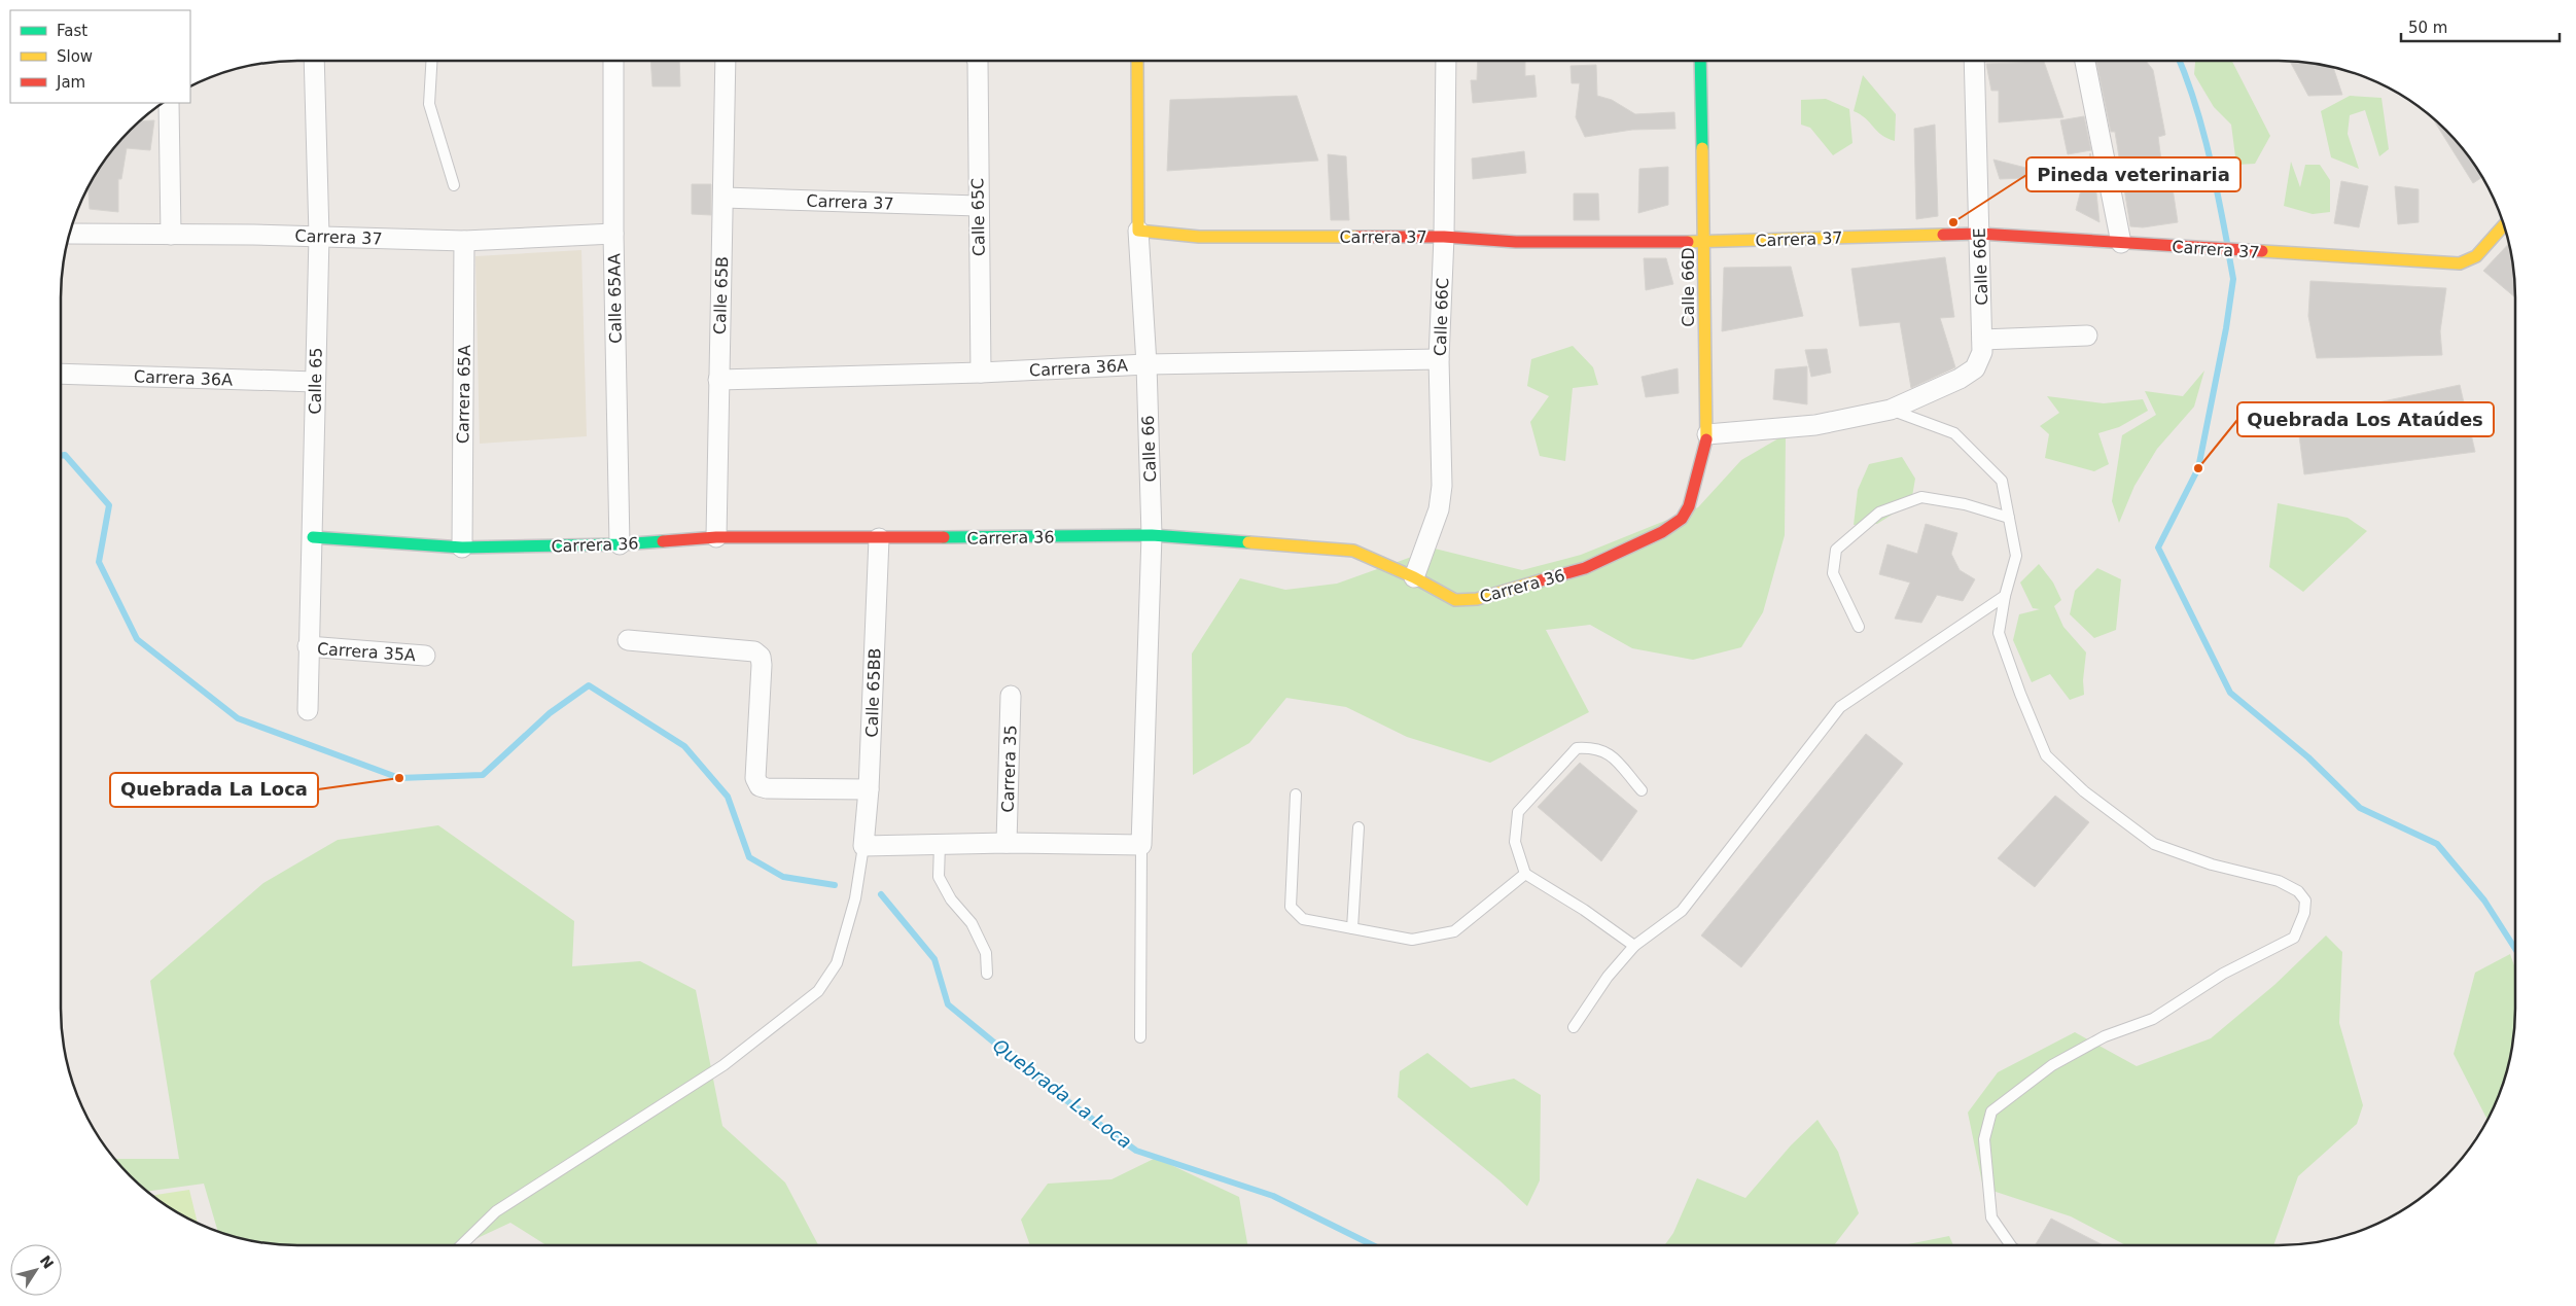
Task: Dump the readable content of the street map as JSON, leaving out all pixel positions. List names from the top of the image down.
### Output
{
  "streets": {
    "street": [
      "Carrera 37",
      "Calle 65C",
      "Calle 66E",
      "Calle 66D",
      "Calle 65B",
      "Calle 65AA",
      "Calle 66C",
      "Carrera 36A",
      "Calle 65",
      "Carrera 65A",
      "Calle 66",
      "Carrera 36",
      "Carrera 35A",
      "Calle 65BB",
      "Carrera 35"
    ]
  },
  "crossings": [
    ["Carrera 37", "Calle 65C"],
    ["Carrera 37", "Calle 66E"],
    ["Carrera 37", "Calle 66D"],
    ["Carrera 37", "Calle 65B"],
    ["Carrera 37", "Calle 65AA"],
    ["Carrera 37", "Calle 66C"],
    ["Carrera 37", "Calle 65"],
    ["Carrera 37", "Carrera 65A"],
    ["Carrera 37", "Calle 66"],
    ["Calle 65C", "Carrera 36A"],
    ["Calle 66D", "Carrera 36"],
    ["Calle 65B", "Carrera 36A"],
    ["Calle 65B", "Carrera 36"],
    ["Calle 65AA", "Carrera 36"],
    ["Calle 66C", "Carrera 36A"],
    ["Calle 66C", "Carrera 36"],
    ["Carrera 36A", "Calle 65"],
    ["Carrera 36A", "Calle 66"],
    ["Calle 65", "Carrera 36"],
    ["Calle 65", "Carrera 35A"],
    ["Carrera 65A", "Carrera 36"],
    ["Calle 66", "Carrera 36"],
    ["Carrera 36", "Calle 65BB"]
  ],
  "water": ["Quebrada La Loca"],
  "places": ["Pineda veterinaria", "Quebrada Los Ataúdes", "Quebrada La Loca"],
  "legend": ["Fast", "Slow", "Jam"],
  "scale_bar": "50 m",
  "north": "top right"
}
